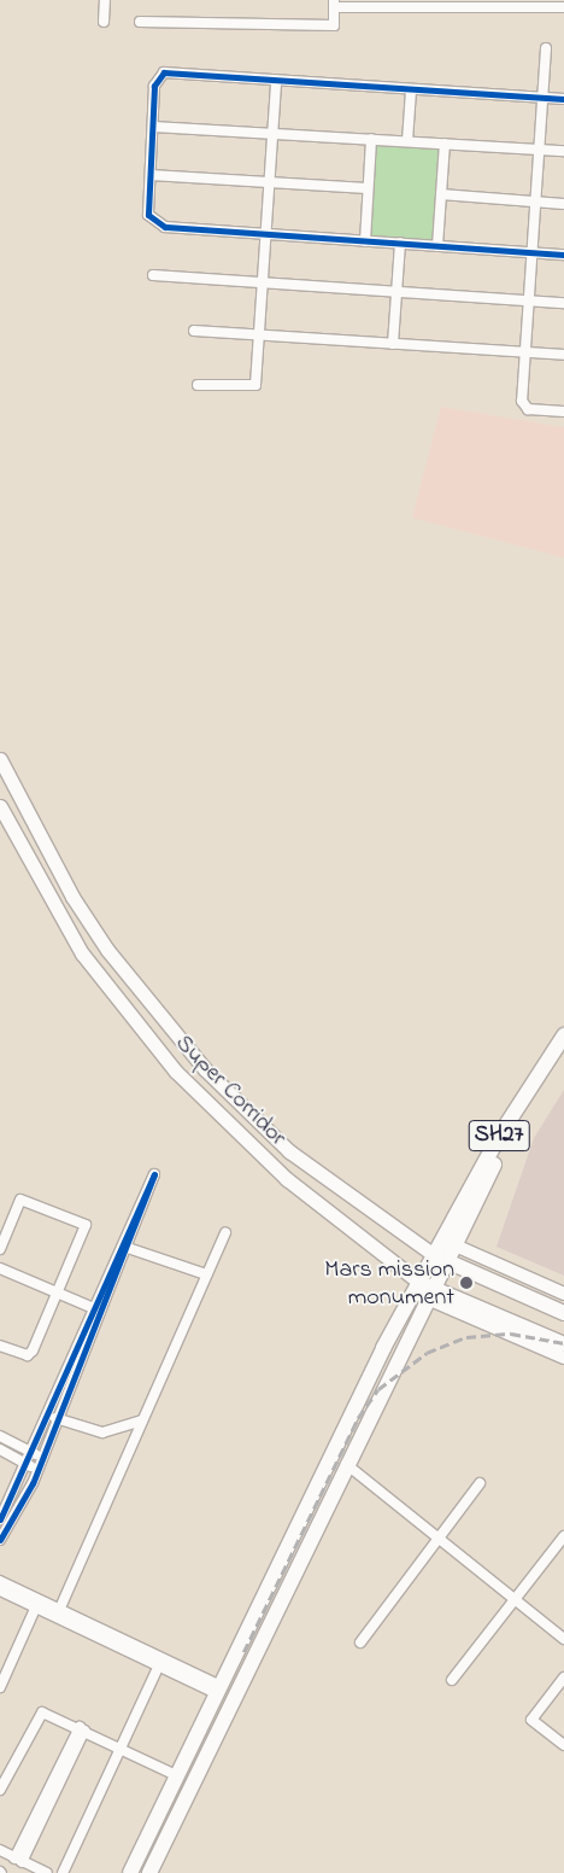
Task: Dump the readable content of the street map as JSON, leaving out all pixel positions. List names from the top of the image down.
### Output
{
  "streets": {
    "main road": ["Super Corridor", "SH27"]
  },
  "crossings": [
    ["Super Corridor", "SH27"]
  ],
  "places": ["Mars mission monument"]
}
